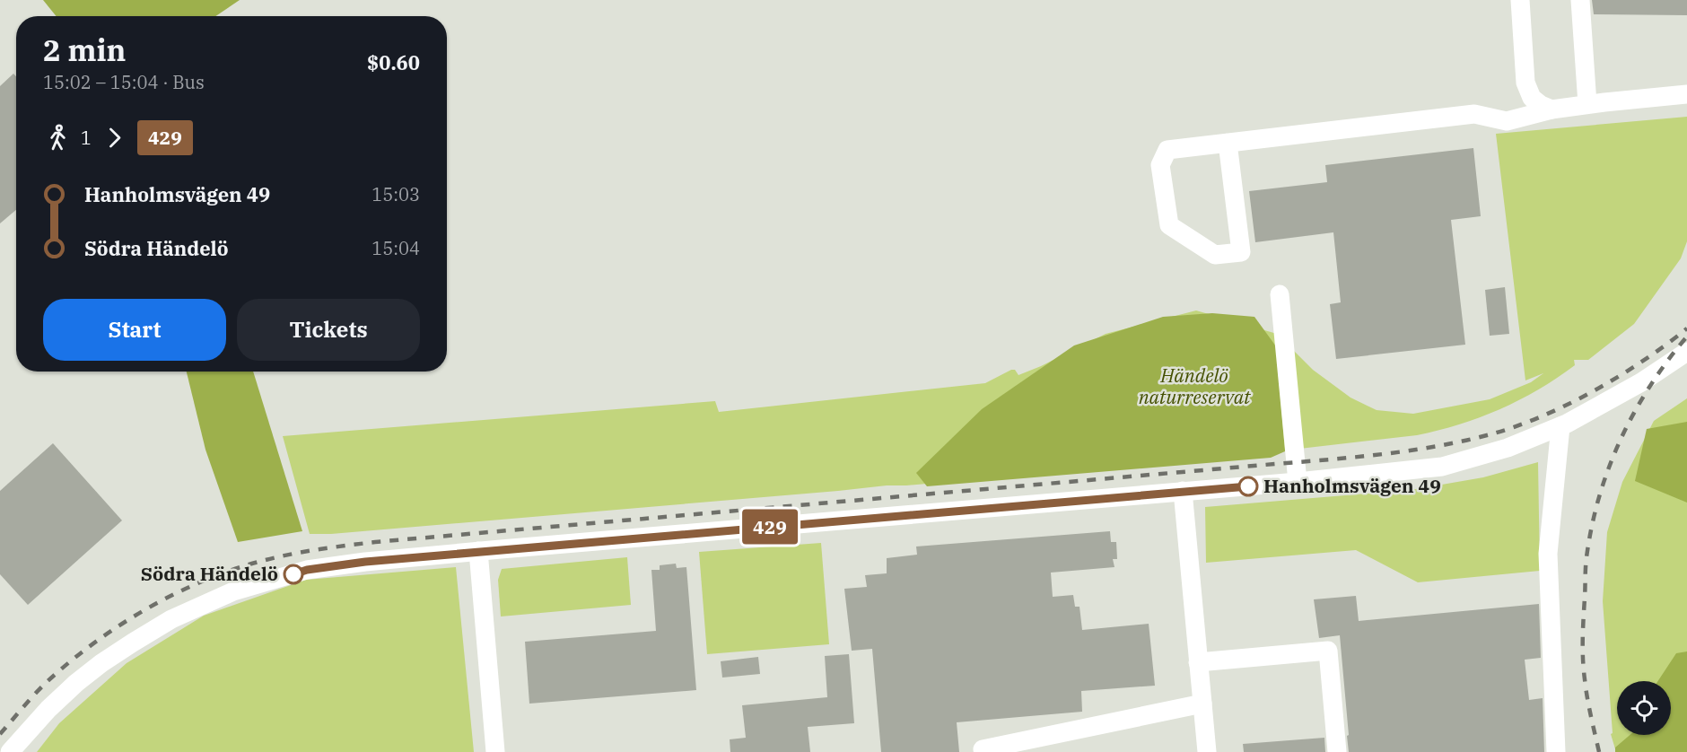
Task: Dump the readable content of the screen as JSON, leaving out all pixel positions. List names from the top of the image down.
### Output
{
  "parks": ["Händelö naturreservat"],
  "places": ["Hanholmsvägen 49", "Södra Händelö"],
  "lines": ["bus line 429"],
  "page": {
    "on_map": "429",
    "heading": ["2 min", "15:02 – 15:04 · Bus", "$0.60"],
    "legs": ["1", "429"],
    "list": [
      {
        "name": "Hanholmsvägen 49",
        "value": "15:03"
      },
      {
        "name": "Södra Händelö",
        "value": "15:04"
      }
    ],
    "buttons": ["Start", "Tickets"]
  }
}
